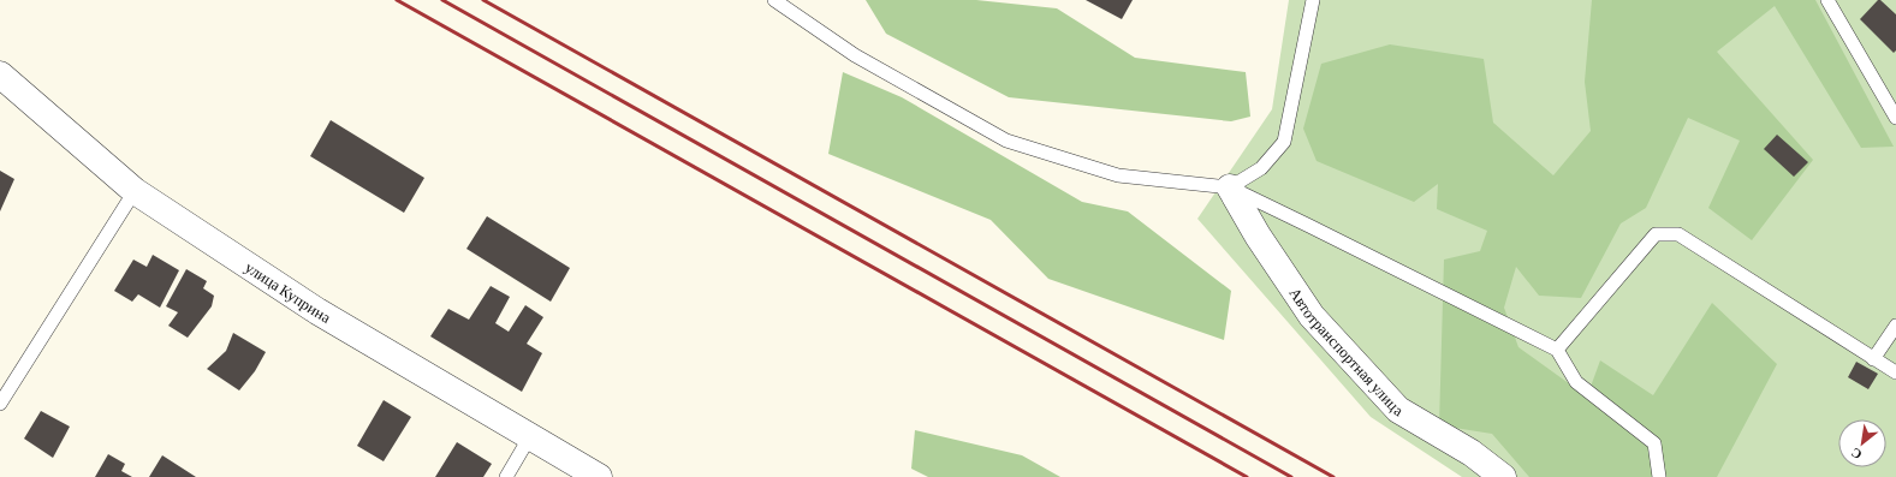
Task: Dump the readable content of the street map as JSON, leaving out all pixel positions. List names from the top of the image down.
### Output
{
  "streets": {
    "street": ["улица Куприна", "Автотранспортная улица"]
  },
  "north": "bottom left"
}
